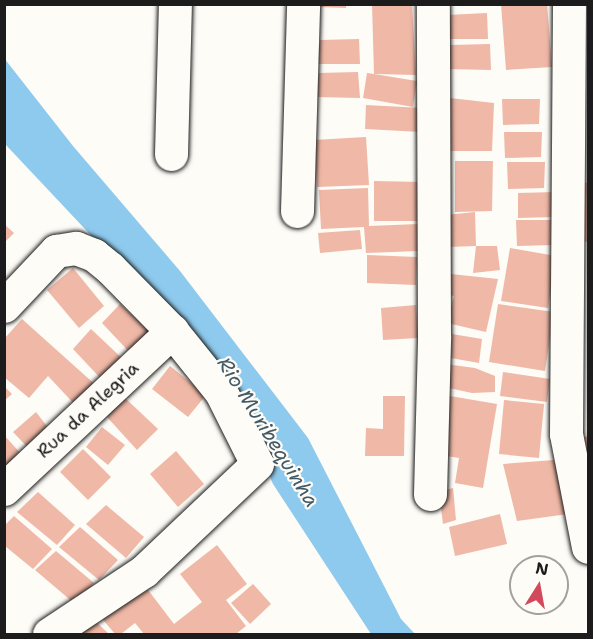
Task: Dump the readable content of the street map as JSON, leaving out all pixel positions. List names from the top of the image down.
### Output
{
  "streets": {
    "street": ["Rua da Alegria"]
  },
  "water": ["Rio Muribequinha"],
  "north": "top"
}
